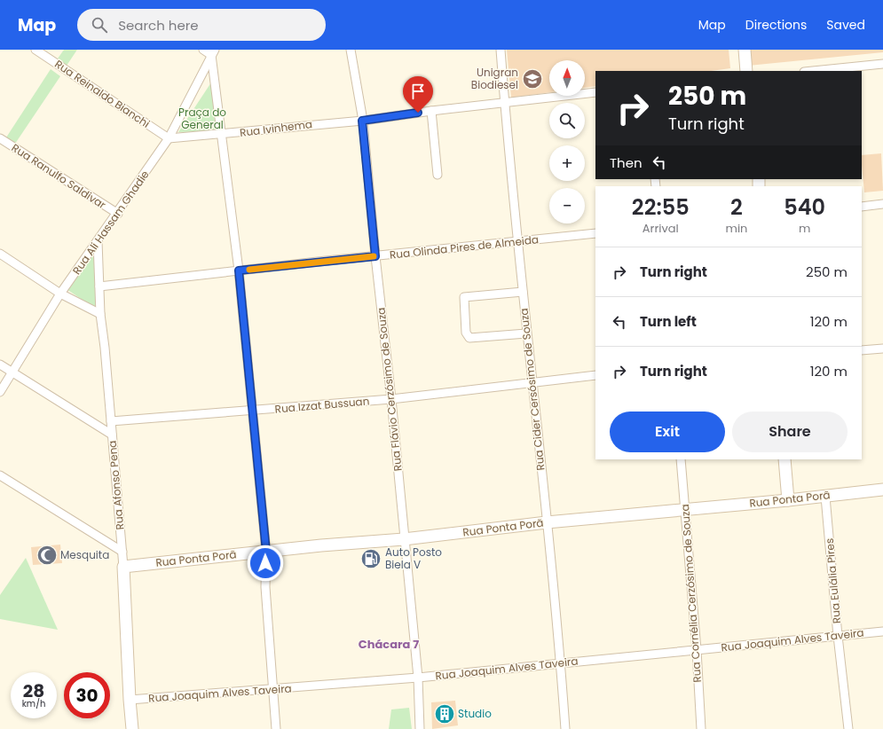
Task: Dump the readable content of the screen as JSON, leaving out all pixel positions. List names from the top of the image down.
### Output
{
  "streets": {
    "street": [
      "Rua Reinaldo Bianchi",
      "Rua Ivinhema",
      "Rua Ranulfo Saldivar",
      "Rua Ali Hassam Ghadie",
      "Rua Olinda Pires de Almeida",
      "Rua Flávio Cerzósimo de Souza",
      "Rua Cider Cersósimo de Souza",
      "Rua Izzat Bussuan",
      "Rua Afonso Pena",
      "Rua Ponta Porã",
      "Rua Eulália Pires",
      "Rua Cornélia Cerzósimo de Souza",
      "Rua Joaquim Alves Taveira"
    ]
  },
  "crossings": [
    ["Rua Reinaldo Bianchi", "Rua Ivinhema"],
    ["Rua Reinaldo Bianchi", "Rua Ali Hassam Ghadie"],
    ["Rua Ivinhema", "Rua Ali Hassam Ghadie"],
    ["Rua Ivinhema", "Rua Flávio Cerzósimo de Souza"],
    ["Rua Ivinhema", "Rua Cider Cersósimo de Souza"],
    ["Rua Ranulfo Saldivar", "Rua Ali Hassam Ghadie"],
    ["Rua Ali Hassam Ghadie", "Rua Afonso Pena"],
    ["Rua Olinda Pires de Almeida", "Rua Flávio Cerzósimo de Souza"],
    ["Rua Olinda Pires de Almeida", "Rua Cider Cersósimo de Souza"],
    ["Rua Olinda Pires de Almeida", "Rua Afonso Pena"],
    ["Rua Flávio Cerzósimo de Souza", "Rua Izzat Bussuan"],
    ["Rua Flávio Cerzósimo de Souza", "Rua Ponta Porã"],
    ["Rua Flávio Cerzósimo de Souza", "Rua Joaquim Alves Taveira"],
    ["Rua Cider Cersósimo de Souza", "Rua Izzat Bussuan"],
    ["Rua Cider Cersósimo de Souza", "Rua Ponta Porã"],
    ["Rua Cider Cersósimo de Souza", "Rua Joaquim Alves Taveira"],
    ["Rua Izzat Bussuan", "Rua Afonso Pena"],
    ["Rua Afonso Pena", "Rua Ponta Porã"],
    ["Rua Afonso Pena", "Rua Joaquim Alves Taveira"],
    ["Rua Ponta Porã", "Rua Eulália Pires"],
    ["Rua Ponta Porã", "Rua Cornélia Cerzósimo de Souza"],
    ["Rua Eulália Pires", "Rua Joaquim Alves Taveira"],
    ["Rua Cornélia Cerzósimo de Souza", "Rua Joaquim Alves Taveira"]
  ],
  "districts": ["Chácara 7"],
  "parks": ["Praça do General"],
  "places": {
    "school or university": ["Unigran Biodiesel"],
    "mosque": ["Mesquita"],
    "fuel station": ["Auto Posto Biela V"],
    "building": ["Studio"]
  },
  "north": "top",
  "page": {
    "header": "Map",
    "search": "Search here",
    "nav": ["Map", "Directions", "Saved"],
    "map_buttons": ["+", "−"],
    "turn": ["250 m", "Turn right"],
    "then": "Then",
    "eta": [
      "22:55",
      "Arrival",
      "2",
      "min",
      "540",
      "m"
    ],
    "list": [
      {
        "name": "Turn right",
        "value": "250 m"
      },
      {
        "name": "Turn left",
        "value": "120 m"
      },
      {
        "name": "Turn right",
        "value": "120 m"
      }
    ],
    "buttons": ["Exit", "Share"],
    "speed": "28 km/h",
    "limit": "30"
  }
}
